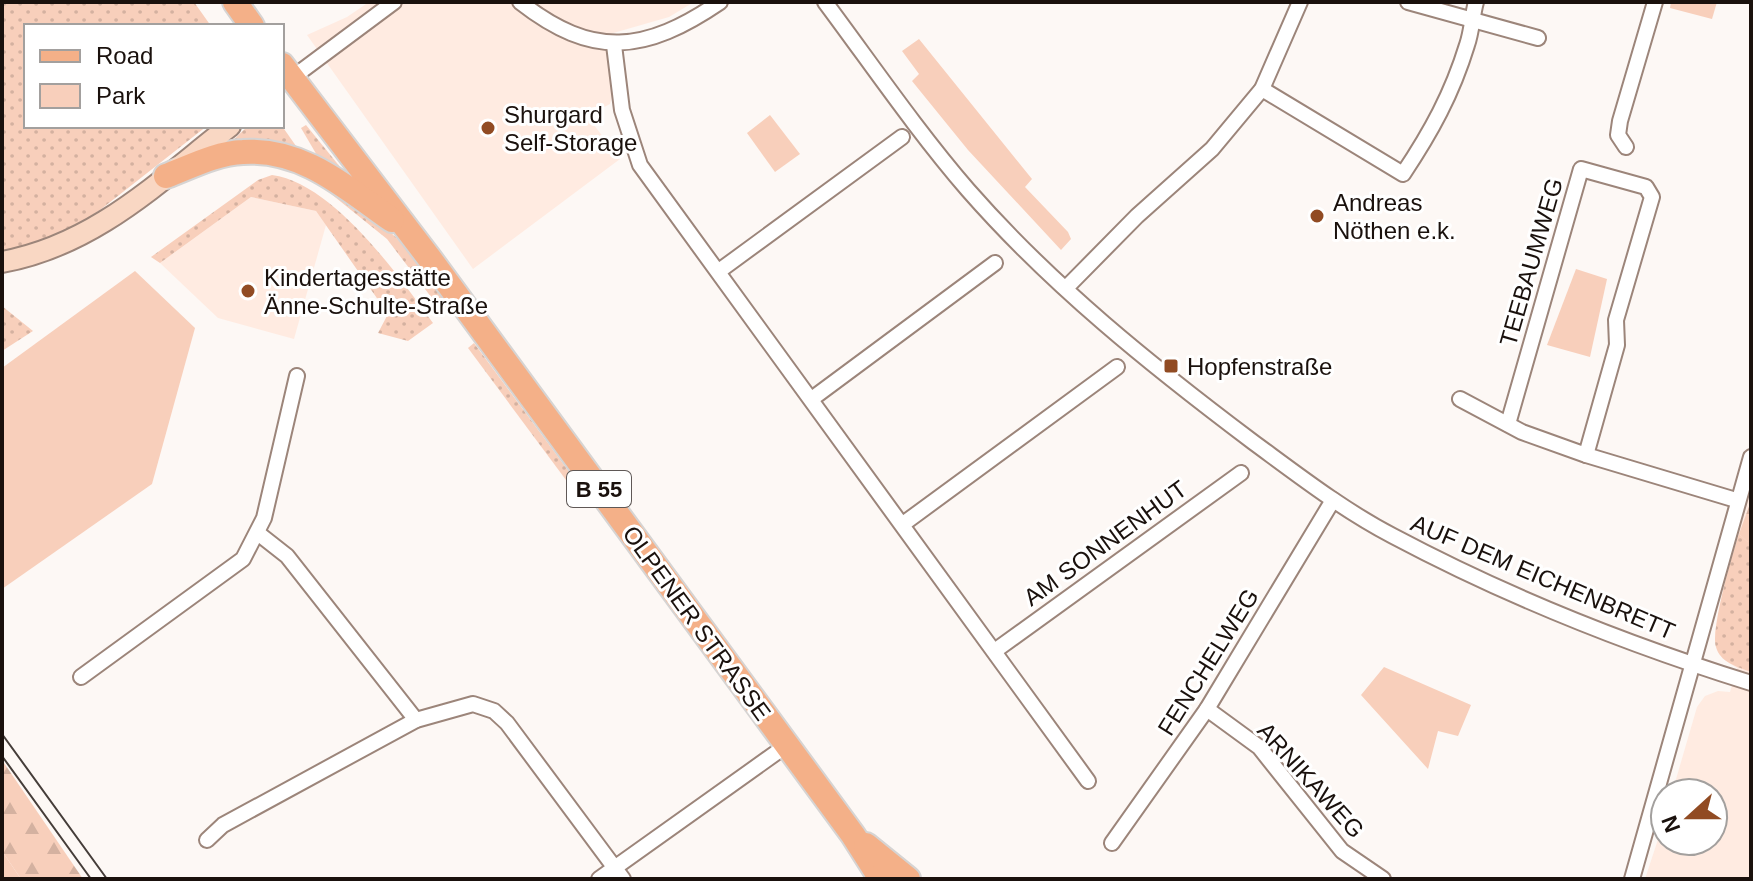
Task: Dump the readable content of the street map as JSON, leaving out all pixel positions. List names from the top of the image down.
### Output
{
  "streets": {
    "main road": ["B 55", "OLPENER STRASSE"],
    "street": [
      "TEEBAUMWEG",
      "AM SONNENHUT",
      "AUF DEM EICHENBRETT",
      "FENCHELWEG",
      "ARNIKAWEG"
    ]
  },
  "crossings": [
    ["B 55", "OLPENER STRASSE"],
    ["AUF DEM EICHENBRETT", "FENCHELWEG"],
    ["FENCHELWEG", "ARNIKAWEG"]
  ],
  "places": {
    "other": ["Shurgard Self-Storage", "Andreas Nöthen e.k.", "Kindertagesstätte Änne-Schulte-Straße"],
    "transit": ["Hopfenstraße"]
  },
  "legend": ["Road", "Park"],
  "north": "left"
}
